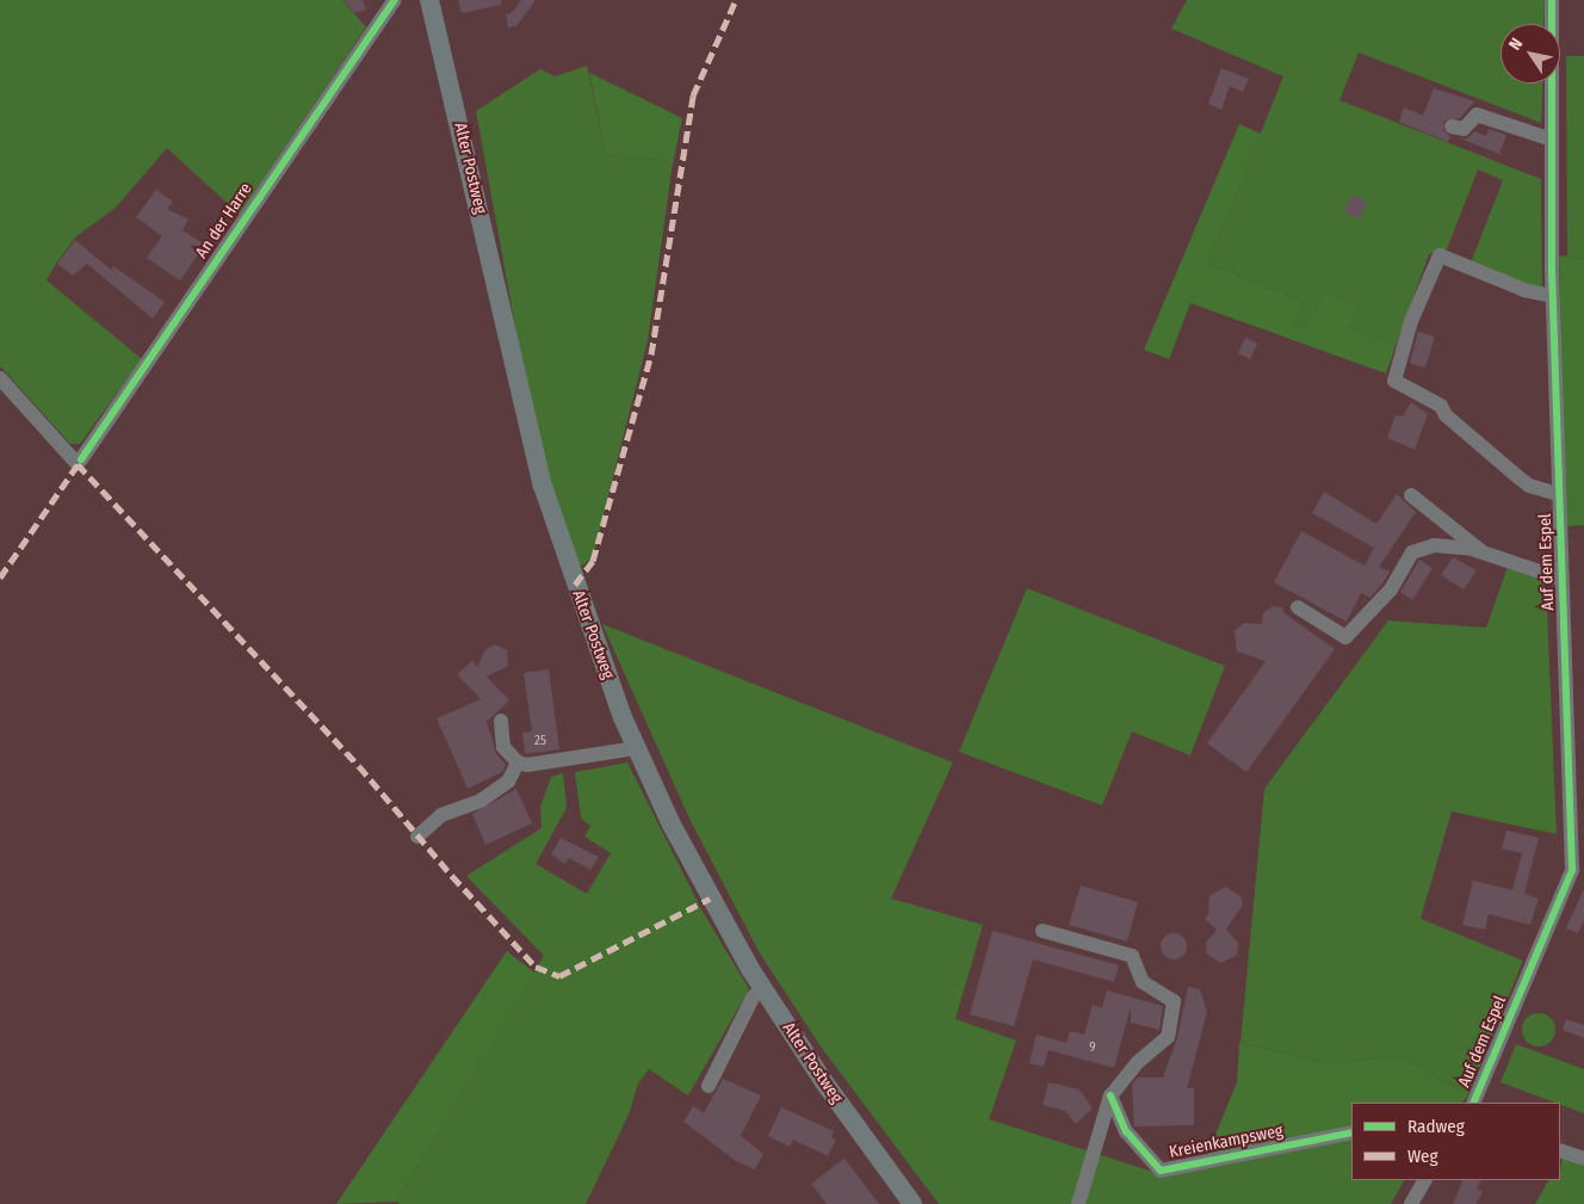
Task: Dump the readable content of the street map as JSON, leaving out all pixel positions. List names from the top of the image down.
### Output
{
  "streets": {
    "main road": ["Alter Postweg"],
    "street": ["An der Harre", "Auf dem Espel", "Kreienkampsweg"]
  },
  "house_numbers": ["25", "9"],
  "legend": ["Radweg", "Weg"],
  "north": "top left"
}
